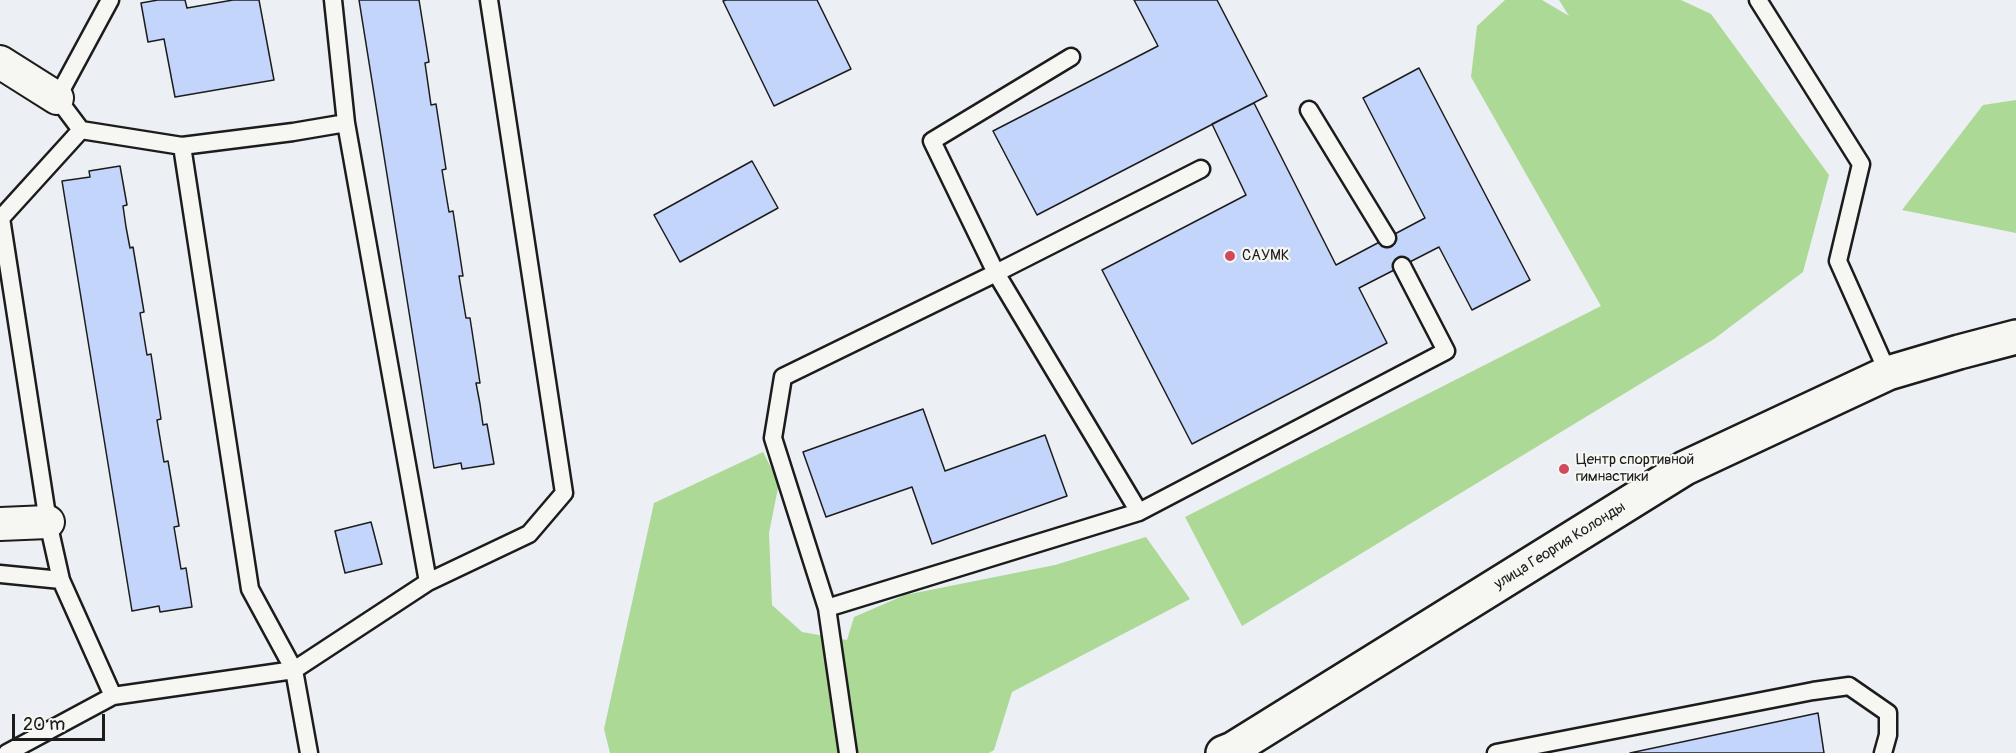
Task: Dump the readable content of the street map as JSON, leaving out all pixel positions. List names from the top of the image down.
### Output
{
  "streets": {
    "main road": ["улица Георгия Колонды"]
  },
  "places": ["САУМК", "Центр спортивной гимнастики"],
  "scale_bar": "20 m"
}
